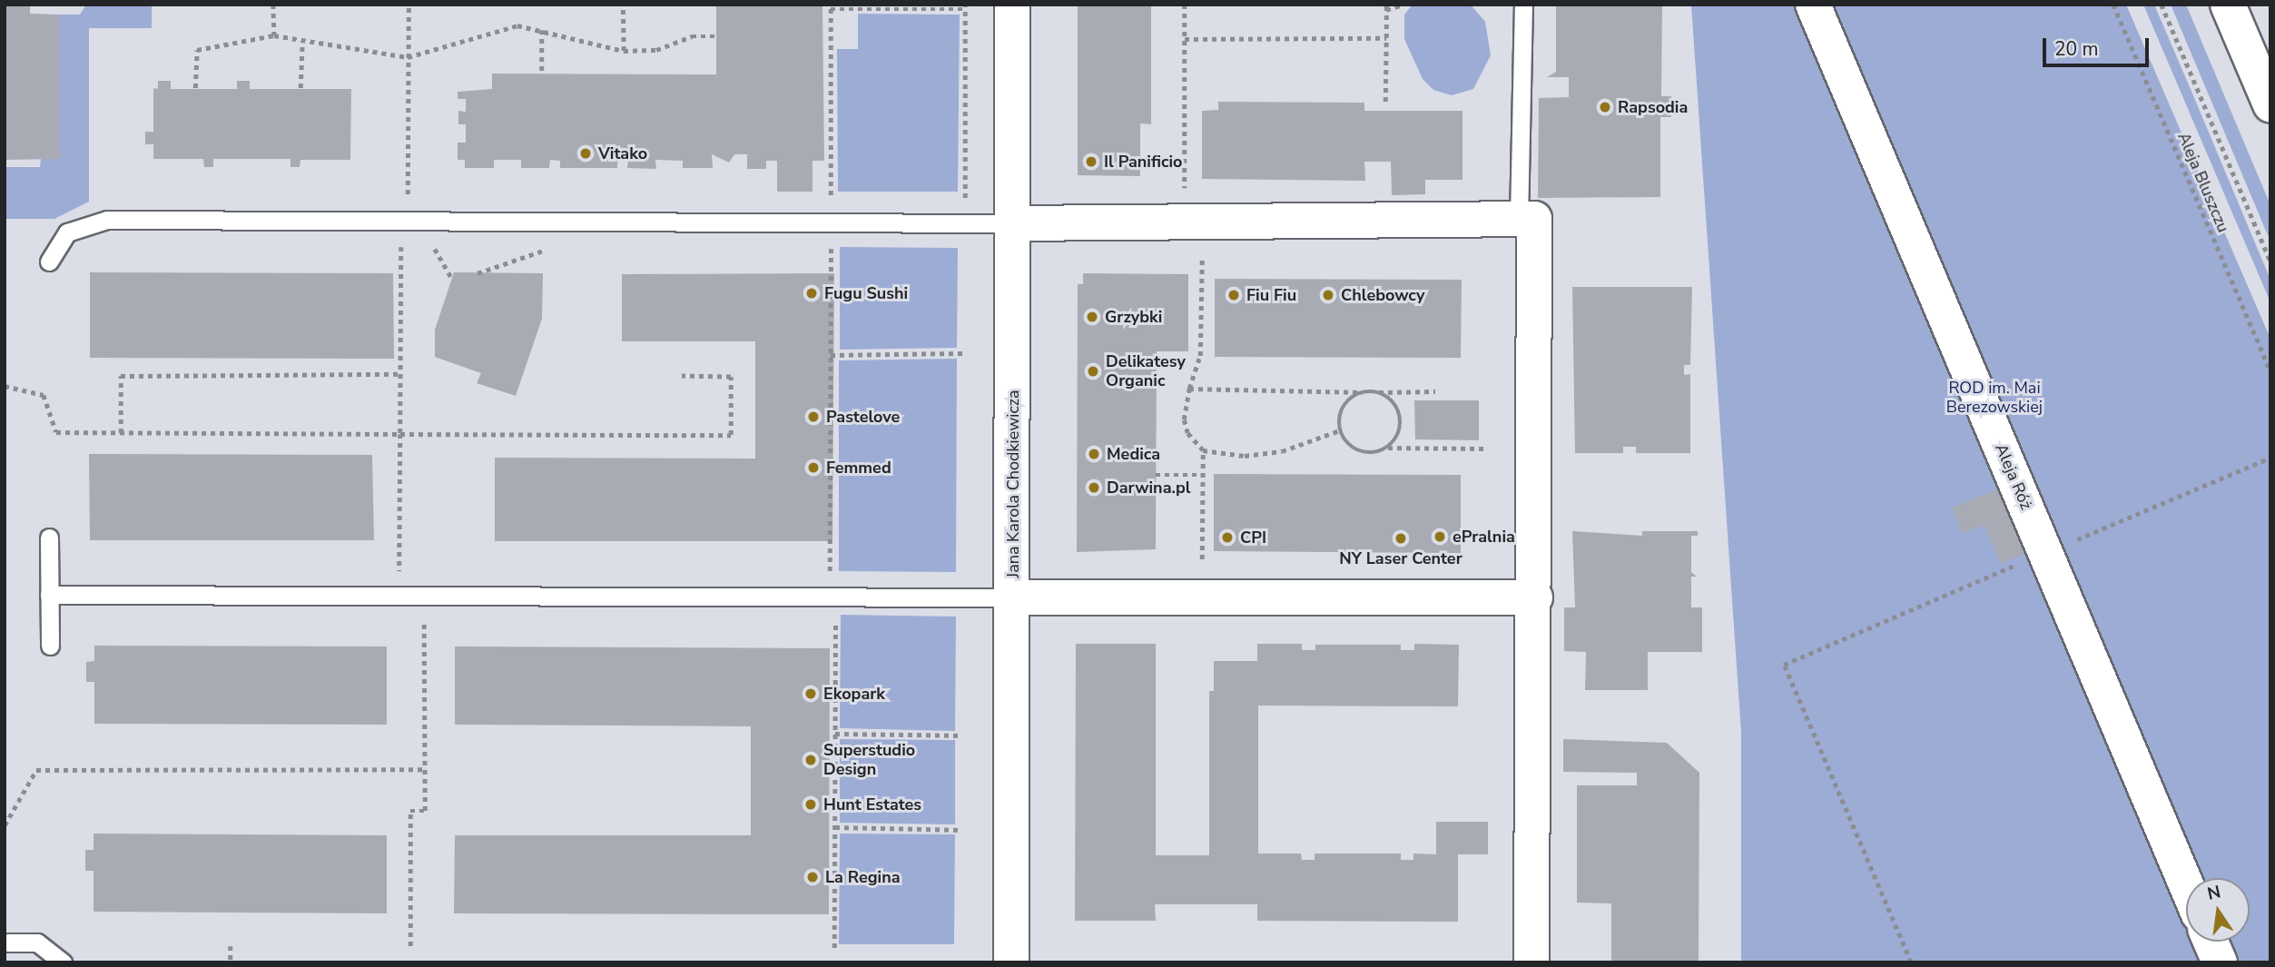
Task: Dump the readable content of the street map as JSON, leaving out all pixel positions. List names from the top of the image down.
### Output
{
  "streets": {
    "street": ["Aleja Róż", "Jana Karola Chodkiewicza"],
    "path": ["Aleja Bluszczu"]
  },
  "parks": ["ROD im. Mai Berezowskiej"],
  "places": [
    "Rapsodia",
    "Vitako",
    "Il Panificio",
    "Fugu Sushi",
    "Fiu Fiu",
    "Chlebowcy",
    "Grzybki",
    "Delikatesy Organic",
    "Pastelove",
    "Medica",
    "Femmed",
    "Darwina.pl",
    "ePralnia",
    "CPI",
    "NY Laser Center",
    "Ekopark",
    "Superstudio Design",
    "Hunt Estates",
    "La Regina"
  ],
  "scale_bar": "20 m",
  "north": "top"
}
